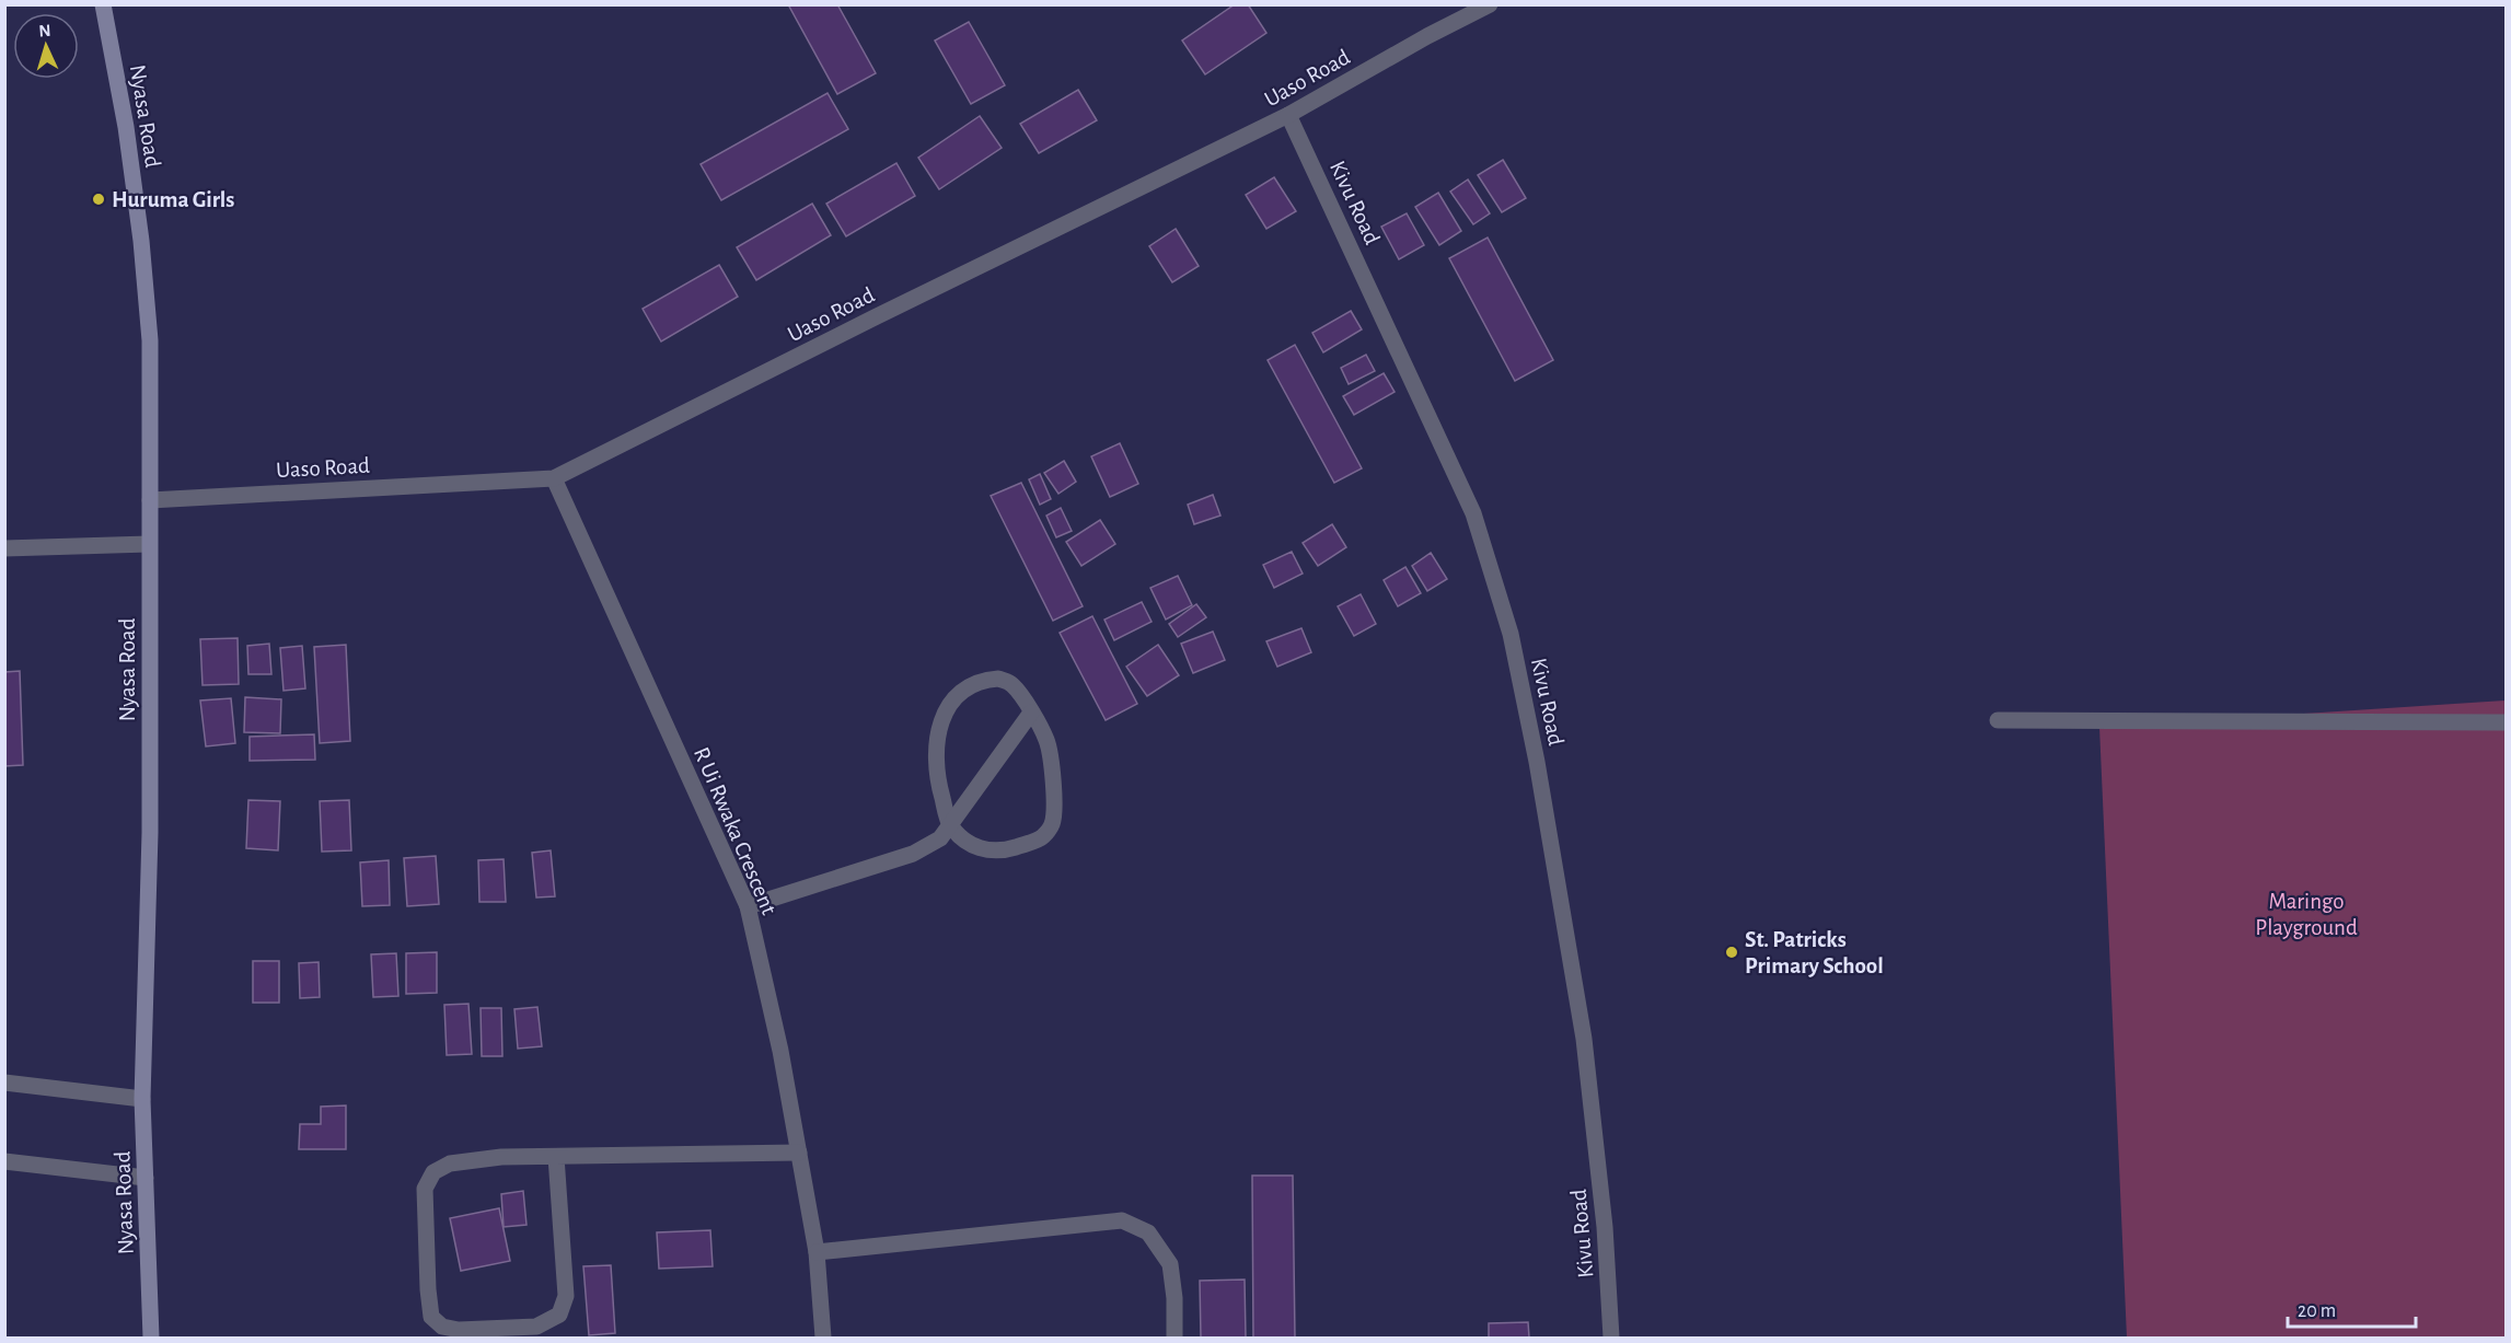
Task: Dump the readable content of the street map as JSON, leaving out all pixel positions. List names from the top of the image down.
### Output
{
  "streets": {
    "street": [
      "Uaso Road",
      "Nyasa Road",
      "Kivu Road",
      "R Ui Rwaka Crescent"
    ]
  },
  "crossings": [
    ["Uaso Road", "Nyasa Road"],
    ["Uaso Road", "Kivu Road"],
    ["Uaso Road", "R Ui Rwaka Crescent"]
  ],
  "parks": ["Maringo Playground"],
  "places": ["Huruma Girls", "St. Patricks Primary School"],
  "scale_bar": "20 m",
  "north": "top"
}
